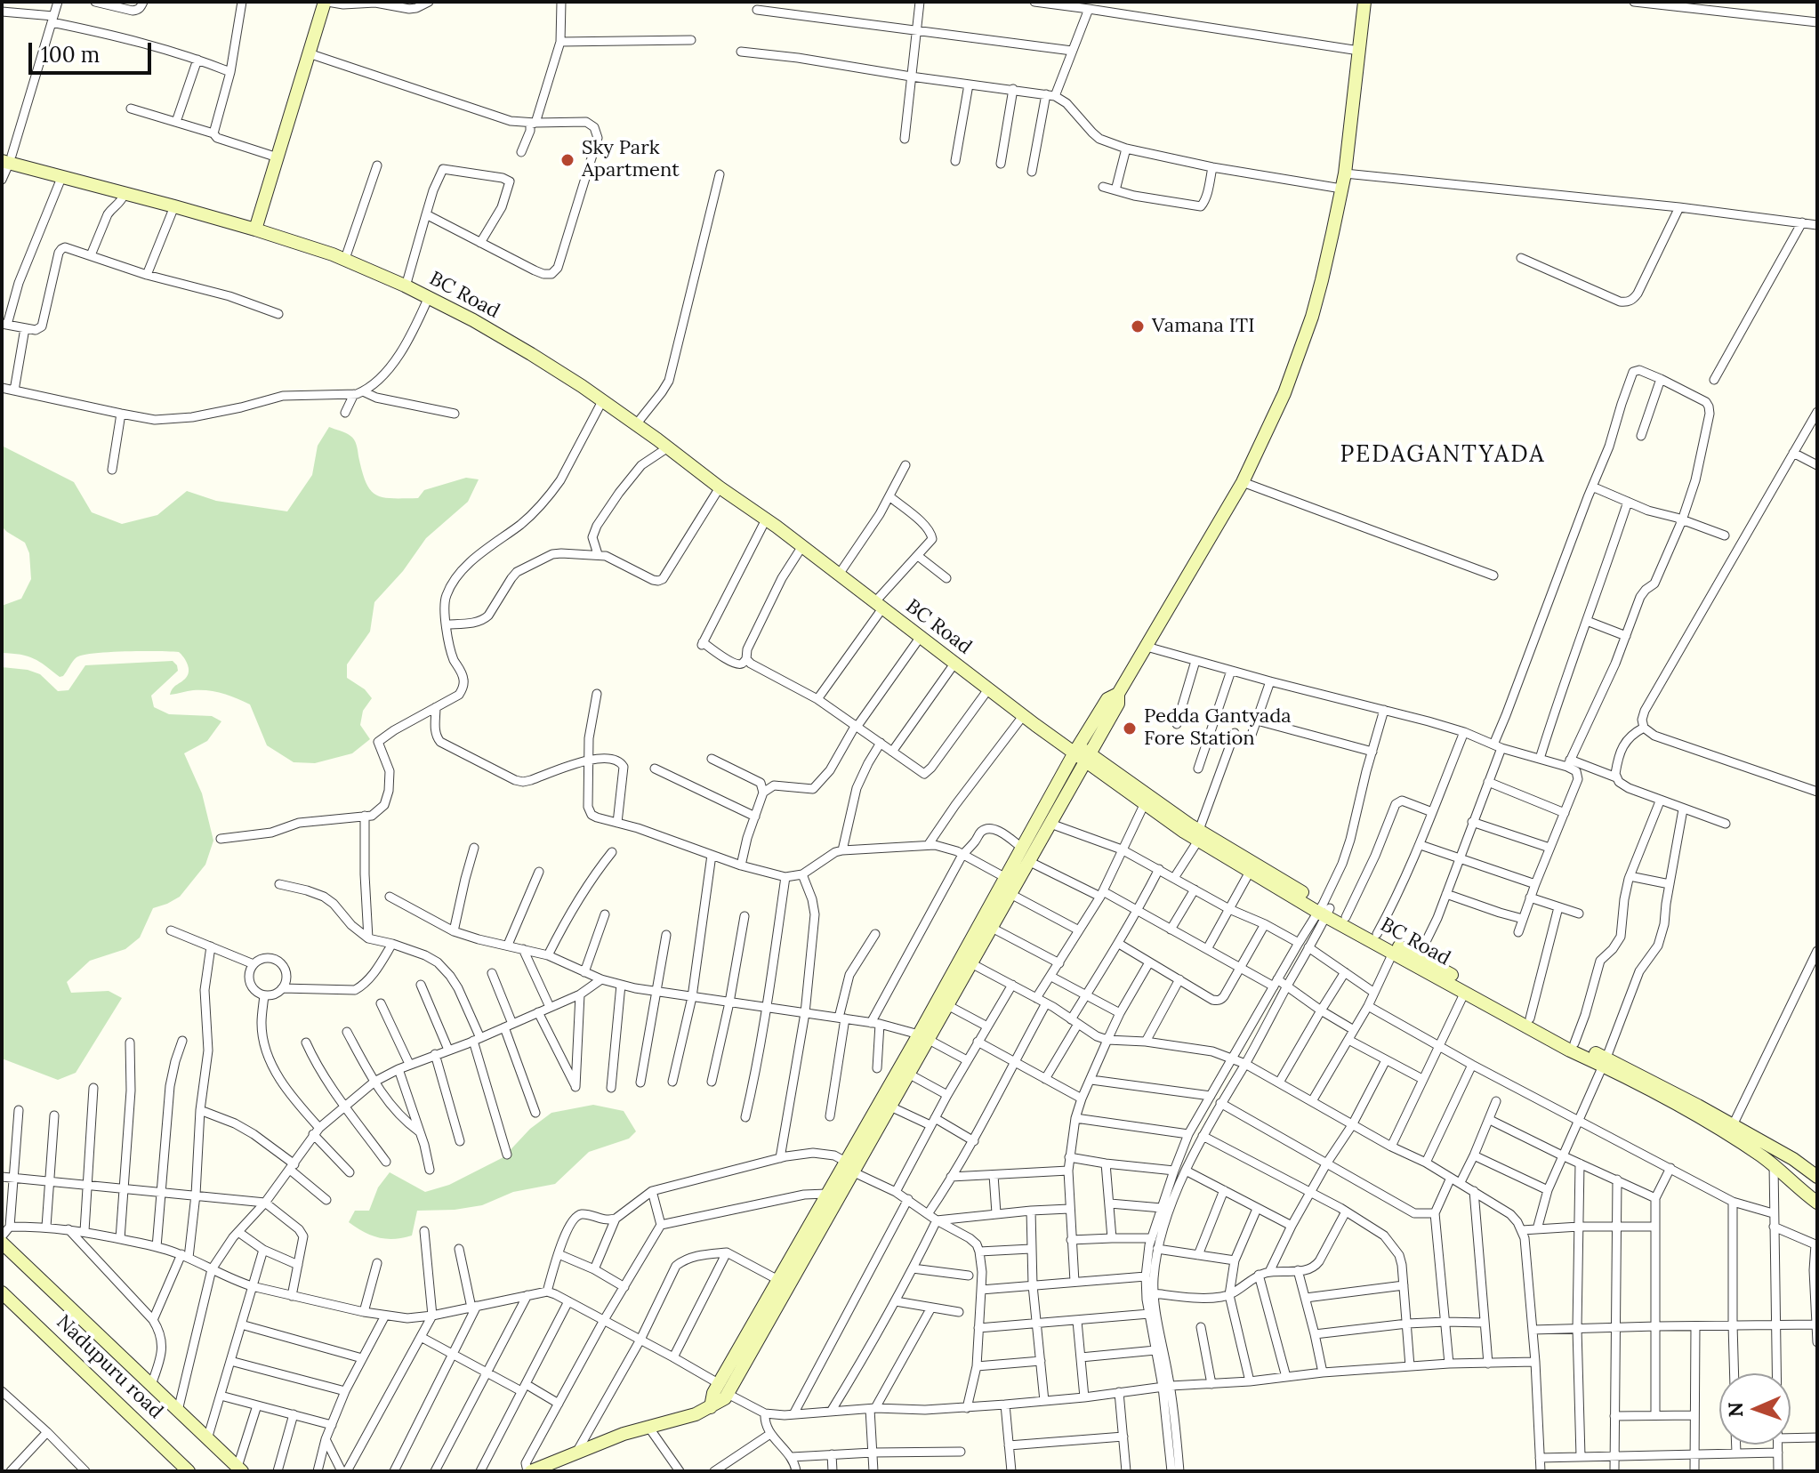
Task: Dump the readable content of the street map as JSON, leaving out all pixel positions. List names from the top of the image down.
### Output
{
  "streets": {
    "street": ["BC Road", "Nadupuru road"]
  },
  "districts": ["PEDAGANTYADA"],
  "places": ["Sky Park Apartment", "Vamana ITI", "Pedda Gantyada Fore Station"],
  "scale_bar": "100 m",
  "north": "left"
}
